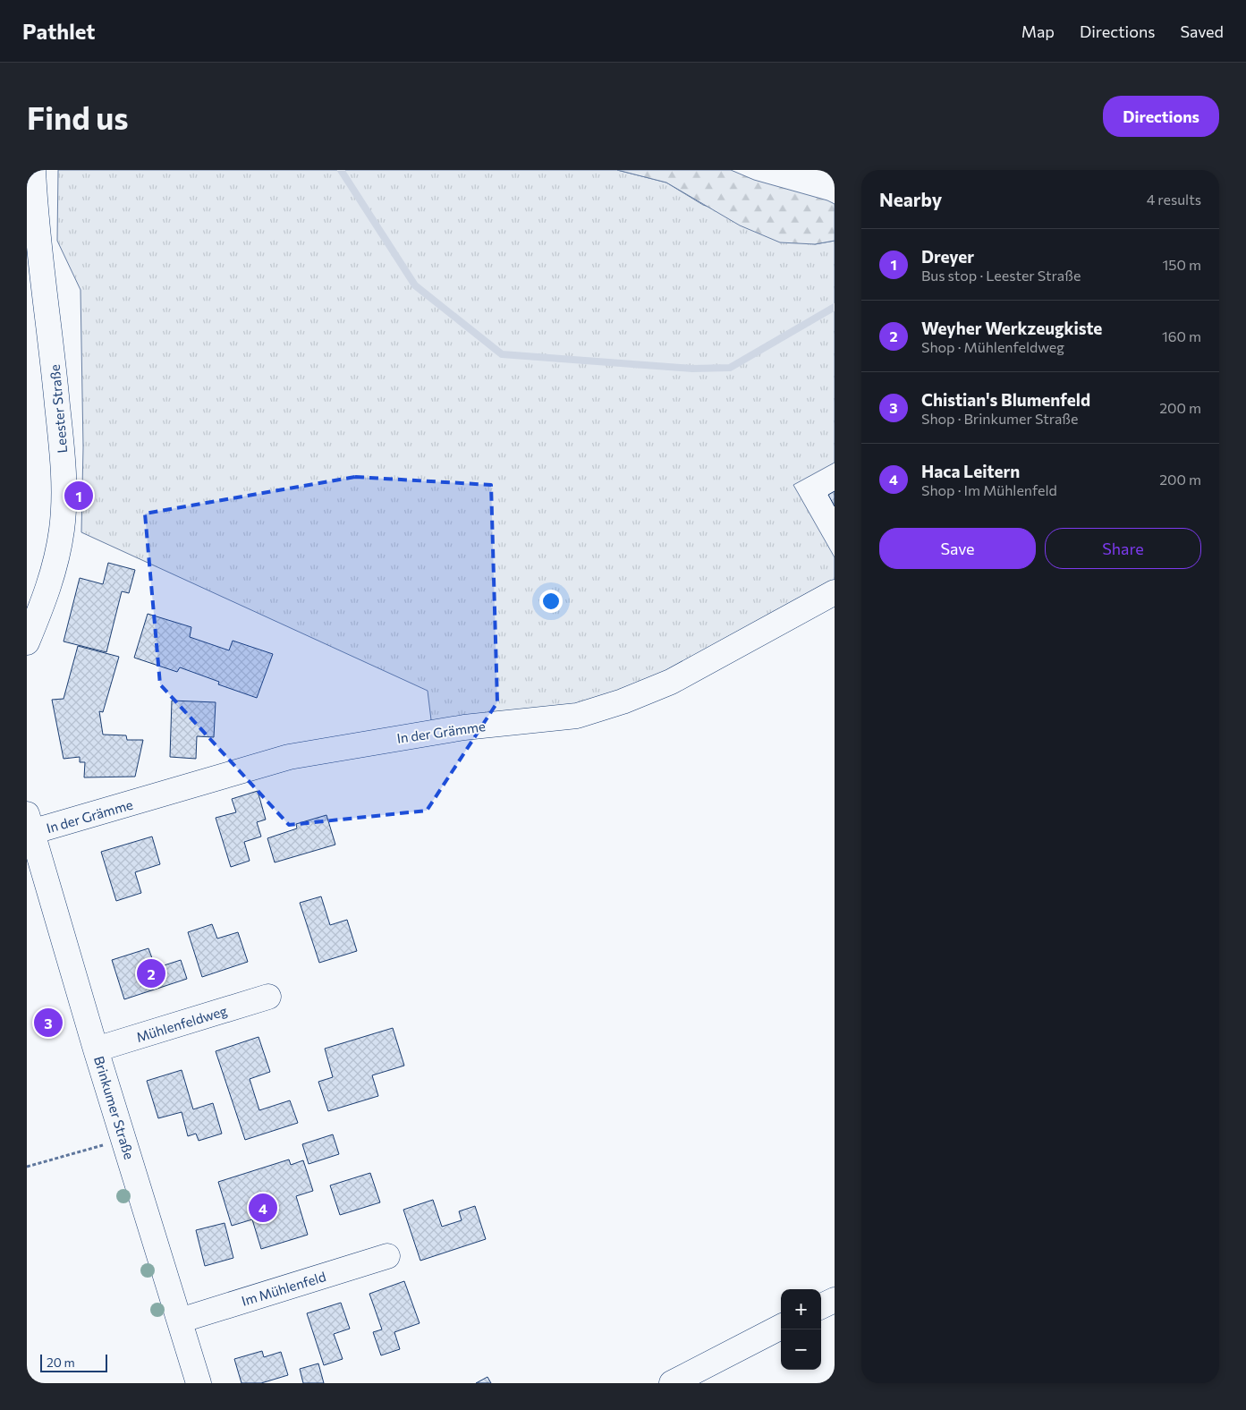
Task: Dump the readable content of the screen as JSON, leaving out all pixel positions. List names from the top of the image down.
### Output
{
  "streets": {
    "street": [
      "Leester Straße",
      "In der Grämme",
      "Mühlenfeldweg",
      "Brinkumer Straße",
      "Im Mühlenfeld"
    ]
  },
  "crossings": [
    ["In der Grämme", "Brinkumer Straße"],
    ["Mühlenfeldweg", "Brinkumer Straße"],
    ["Brinkumer Straße", "Im Mühlenfeld"]
  ],
  "scale_bar": "20 m",
  "page": {
    "header": "Pathlet",
    "nav": ["Map", "Directions", "Saved"],
    "buttons": [
      "Directions",
      ["Save", "Share"]
    ],
    "title": "Find us",
    "heading": ["Nearby", "4 results"],
    "list": [
      {
        "mark": "1",
        "name": "Dreyer",
        "note": "Bus stop · Leester Straße",
        "value": "150 m"
      },
      {
        "mark": "2",
        "name": "Weyher Werkzeugkiste",
        "note": "Shop · Mühlenfeldweg",
        "value": "160 m"
      },
      {
        "mark": "3",
        "name": "Chistian's Blumenfeld",
        "note": "Shop · Brinkumer Straße",
        "value": "200 m"
      },
      {
        "mark": "4",
        "name": "Haca Leitern",
        "note": "Shop · Im Mühlenfeld",
        "value": "200 m"
      }
    ],
    "pins": [
      "1",
      "2",
      "3",
      "4"
    ],
    "map_buttons": ["+", "−"],
    "scale": "20 m"
  }
}
